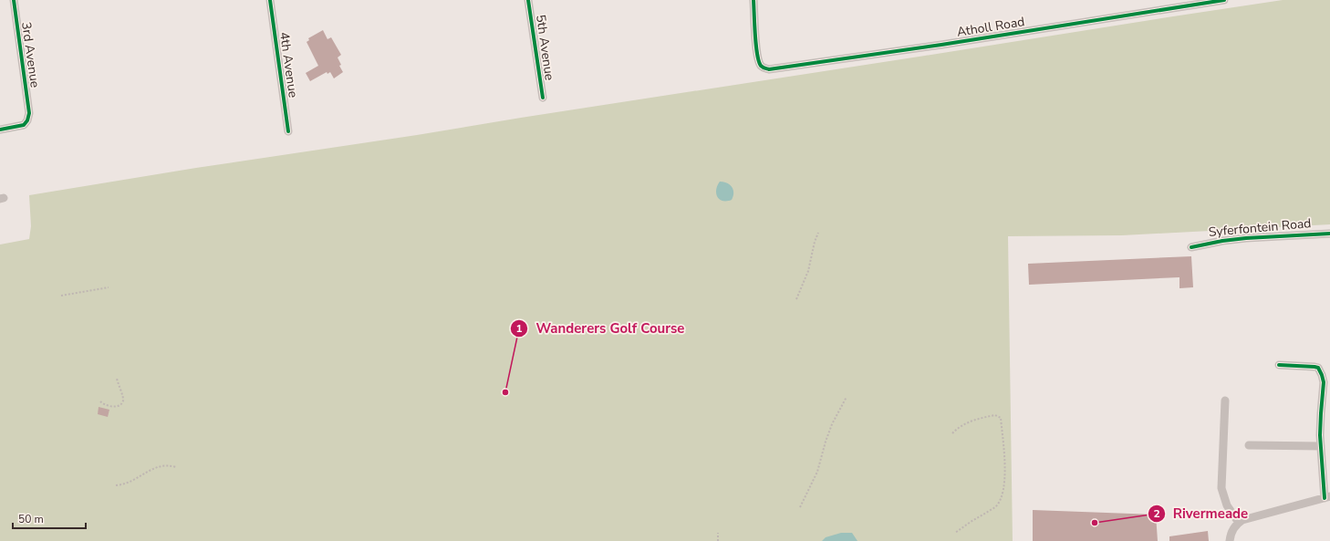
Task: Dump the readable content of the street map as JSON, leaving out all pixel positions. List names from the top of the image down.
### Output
{
  "streets": {
    "street": [
      "Atholl Road",
      "5th Avenue",
      "3rd Avenue",
      "4th Avenue",
      "Syferfontein Road"
    ]
  },
  "places": ["Wanderers Golf Course", "Rivermeade"],
  "scale_bar": "50 m"
}
